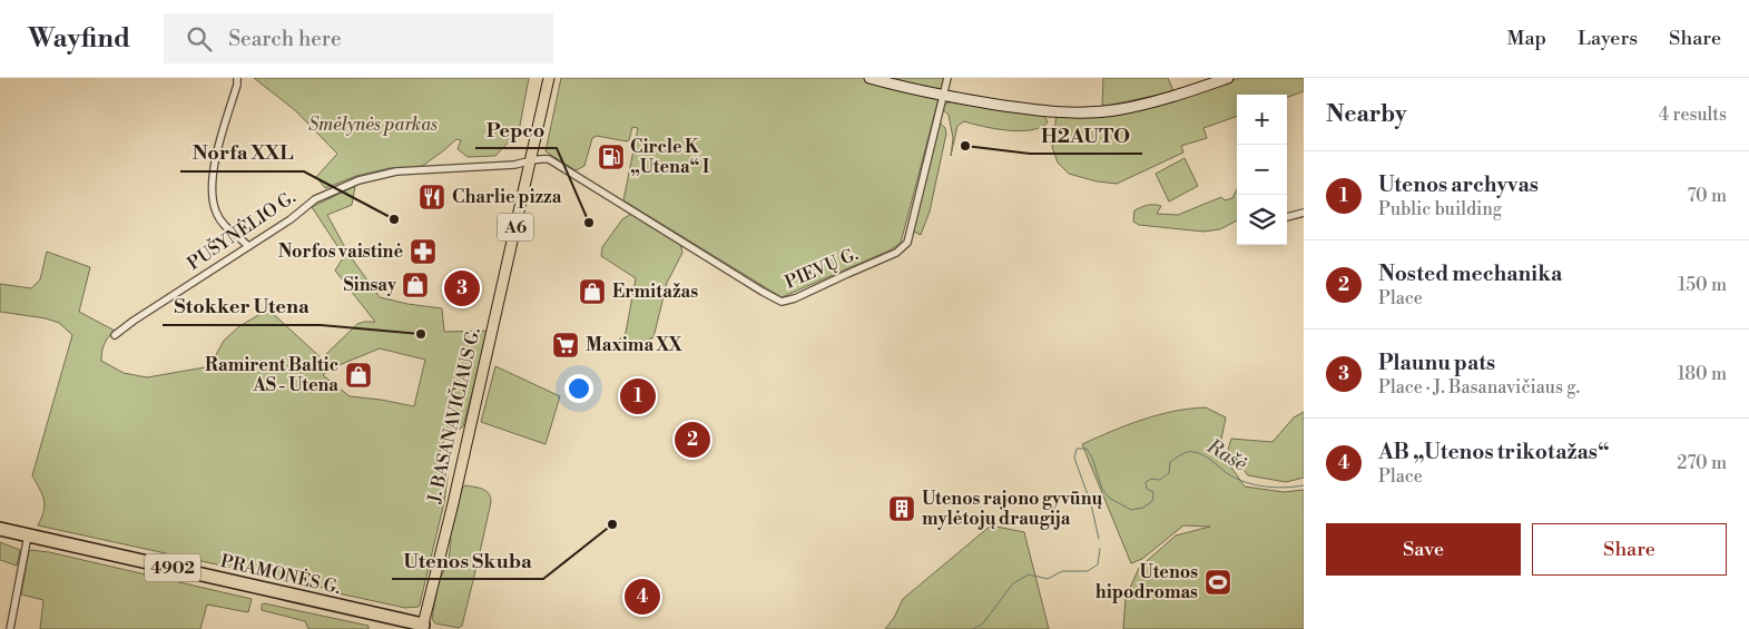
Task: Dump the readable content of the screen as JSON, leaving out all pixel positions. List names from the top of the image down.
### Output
{
  "streets": {
    "highway": ["4902", "PRAMONĖS G."],
    "main road": ["A6", "J. BASANAVIČIAUS G."],
    "street": ["PUŠYNĖLIO G.", "PIEVŲ G."]
  },
  "crossings": [
    ["PUŠYNĖLIO G.", "PIEVŲ G."],
    ["PUŠYNĖLIO G.", "J. BASANAVIČIAUS G."],
    ["PIEVŲ G.", "J. BASANAVIČIAUS G."],
    ["J. BASANAVIČIAUS G.", "PRAMONĖS G."]
  ],
  "water": ["Rašė"],
  "parks": ["Smėlynės parkas"],
  "places": {
    "other": [
      "H2AUTO",
      "Norfa XXL",
      "Pepco",
      "Stokker Utena",
      "Utenos Skuba"
    ],
    "fuel station": ["Circle K „Utena“ I"],
    "restaurant": ["Charlie pizza"],
    "pharmacy": ["Norfos vaistinė"],
    "shop": ["Sinsay", "Ermitažas", "Ramirent Baltic AS - Utena"],
    "supermarket": ["Maxima XX"],
    "building": ["Utenos rajono gyvūnų mylėtojų draugija"],
    "sports": ["Utenos hipodromas"]
  },
  "page": {
    "header": "Wayfind",
    "search": "Search here",
    "nav": ["Map", "Layers", "Share"],
    "heading": ["Nearby", "4 results"],
    "map_buttons": ["+", "−"],
    "list": [
      {
        "mark": "1",
        "name": "Utenos archyvas",
        "note": "Public building",
        "value": "70 m"
      },
      {
        "mark": "2",
        "name": "Nosted mechanika",
        "note": "Place",
        "value": "150 m"
      },
      {
        "mark": "3",
        "name": "Plaunu pats",
        "note": "Place · J. Basanavičiaus g.",
        "value": "180 m"
      },
      {
        "mark": "4",
        "name": "AB „Utenos trikotažas“",
        "note": "Place",
        "value": "270 m"
      }
    ],
    "pins": [
      "3",
      "1",
      "2",
      "4"
    ],
    "buttons": ["Save", "Share"]
  }
}
